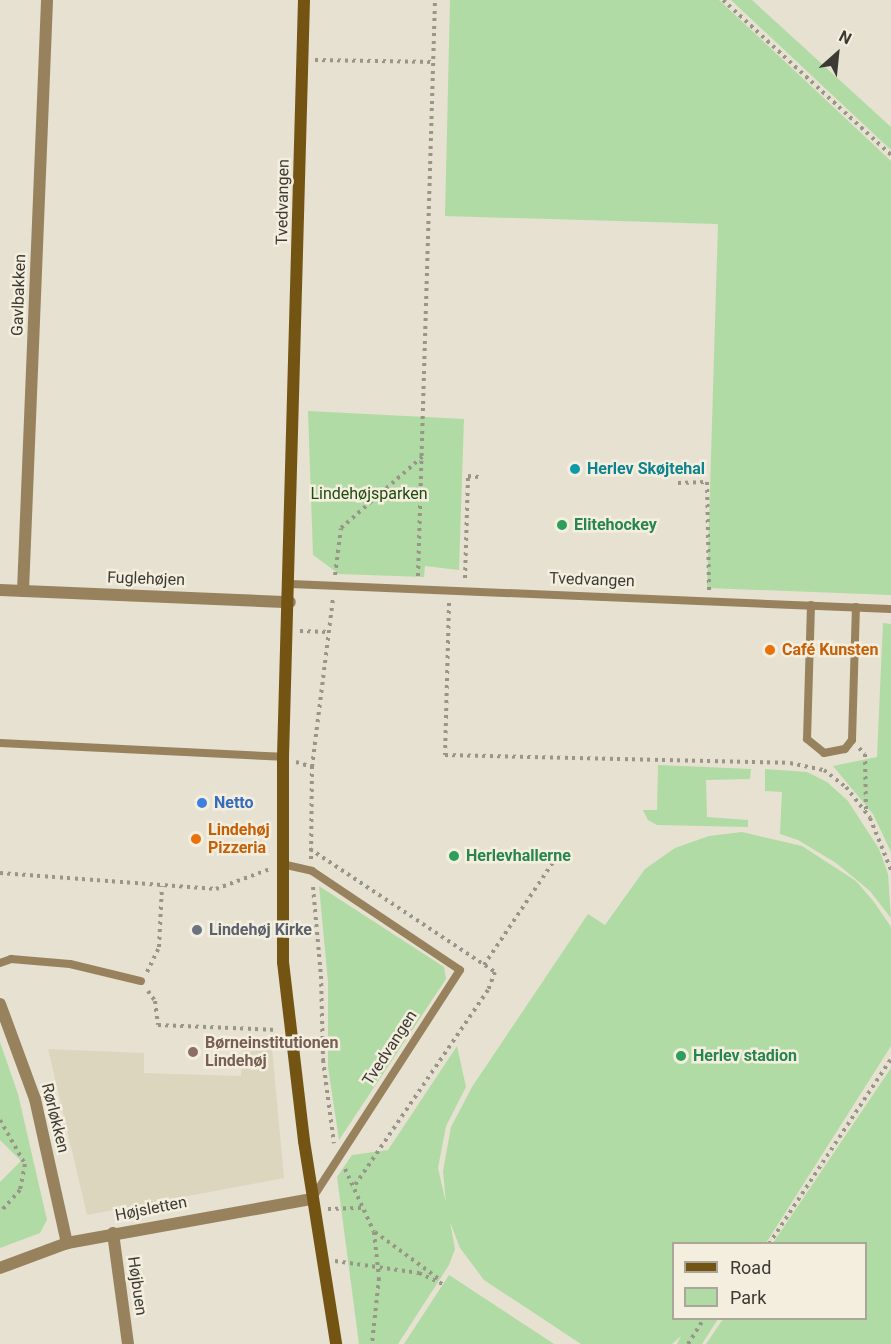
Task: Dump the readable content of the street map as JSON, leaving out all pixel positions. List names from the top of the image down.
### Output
{
  "streets": {
    "street": [
      "Tvedvangen",
      "Gavlbakken",
      "Fuglehøjen",
      "Rørløkken",
      "Højsletten",
      "Højbuen"
    ]
  },
  "crossings": [
    ["Tvedvangen", "Fuglehøjen"],
    ["Tvedvangen", "Højsletten"],
    ["Gavlbakken", "Fuglehøjen"],
    ["Rørløkken", "Højsletten"],
    ["Højsletten", "Højbuen"]
  ],
  "parks": ["Lindehøjsparken"],
  "places": [
    "Herlev Skøjtehal",
    "Elitehockey",
    "Café Kunsten",
    "Netto",
    "Lindehøj Pizzeria",
    "Herlevhallerne",
    "Lindehøj Kirke",
    "Børneinstitutionen Lindehøj",
    "Herlev stadion"
  ],
  "legend": ["Road", "Park"],
  "north": "top right"
}
